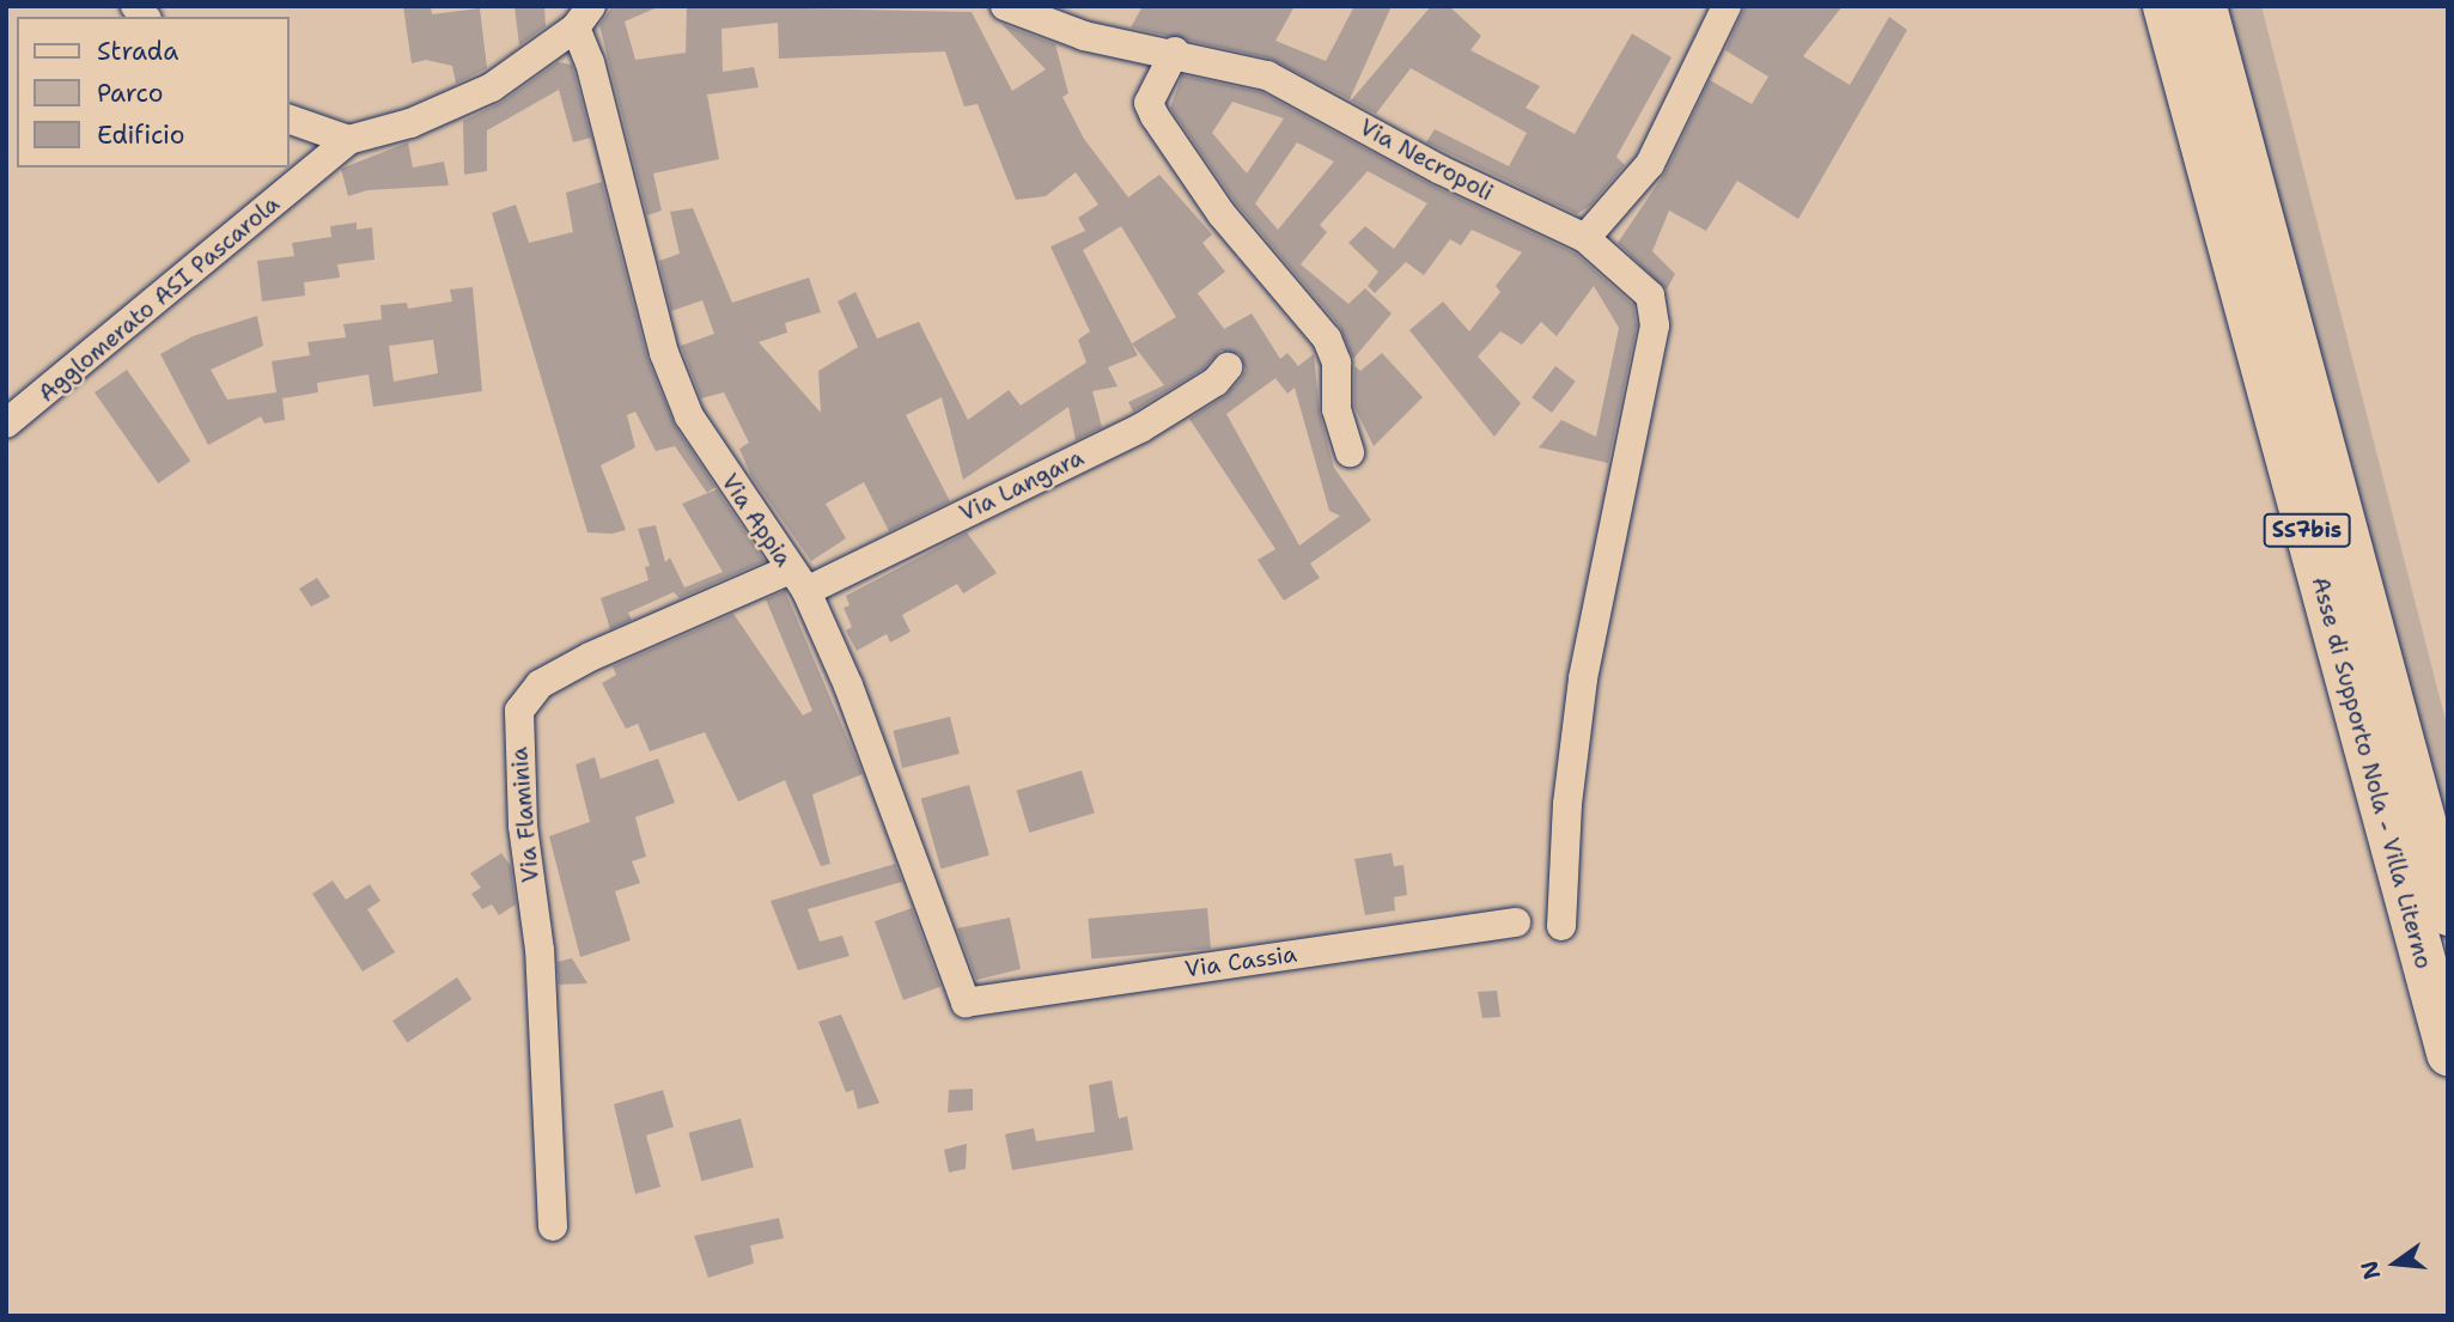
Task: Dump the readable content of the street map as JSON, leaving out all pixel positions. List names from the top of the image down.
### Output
{
  "streets": {
    "highway": ["SS7bis", "Asse di Supporto Nola - Villa Literno"],
    "street": [
      "Via Necropoli",
      "Agglomerato ASI Pascarola",
      "Via Langara",
      "Via Appia",
      "Via Flaminia",
      "Via Cassia"
    ]
  },
  "crossings": [
    ["Via Langara", "Via Appia"],
    ["Via Langara", "Via Flaminia"],
    ["Via Appia", "Via Flaminia"],
    ["Via Appia", "Via Cassia"]
  ],
  "legend": ["Strada", "Parco", "Edificio"],
  "north": "left"
}
